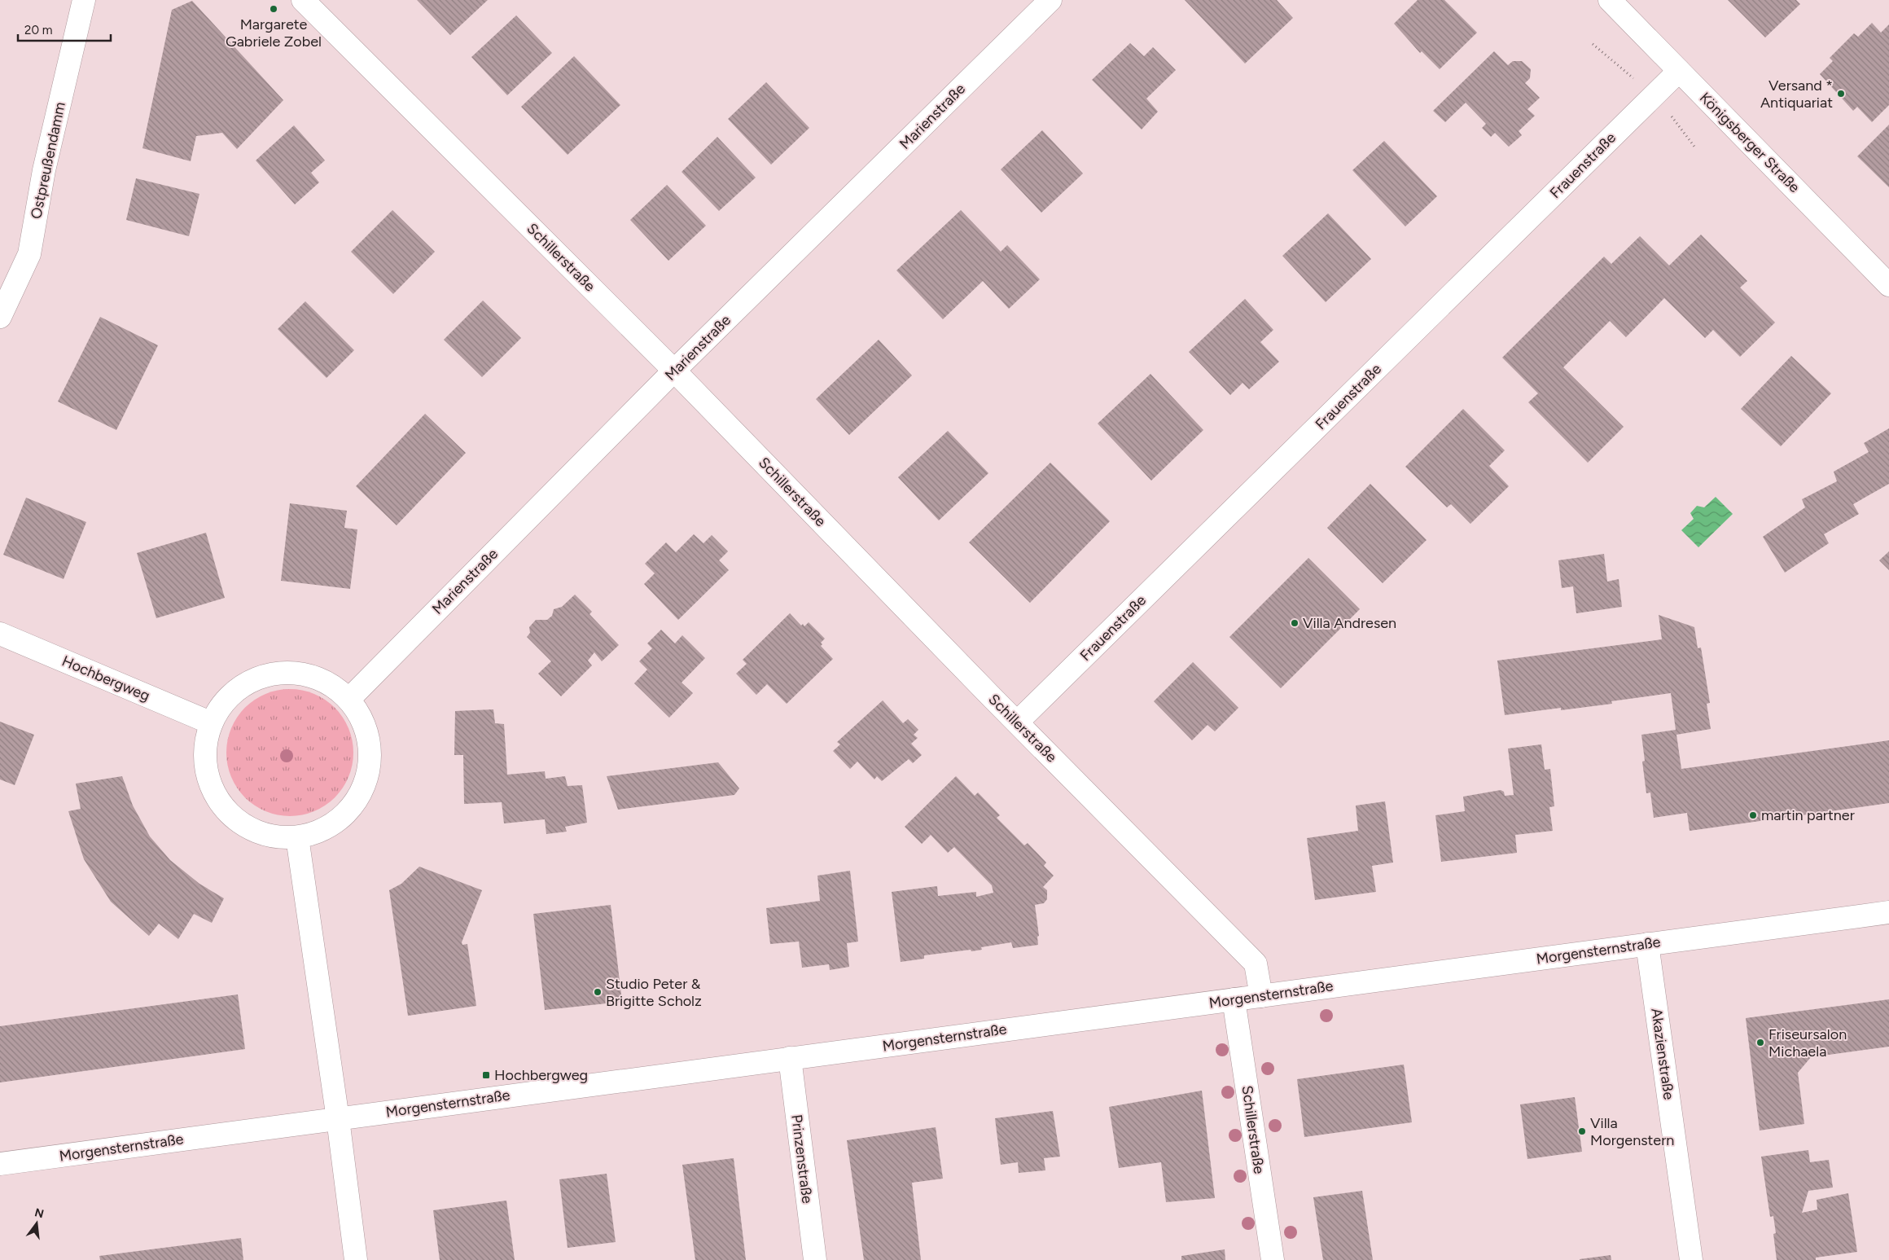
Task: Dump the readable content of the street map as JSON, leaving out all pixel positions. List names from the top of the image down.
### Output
{
  "streets": {
    "street": [
      "Marienstraße",
      "Königsberger Straße",
      "Ostpreußendamm",
      "Frauenstraße",
      "Schillerstraße",
      "Hochbergweg",
      "Morgensternstraße",
      "Akazienstraße",
      "Prinzenstraße"
    ]
  },
  "crossings": [
    ["Marienstraße", "Schillerstraße"],
    ["Königsberger Straße", "Frauenstraße"],
    ["Frauenstraße", "Schillerstraße"],
    ["Schillerstraße", "Morgensternstraße"],
    ["Morgensternstraße", "Akazienstraße"],
    ["Morgensternstraße", "Prinzenstraße"]
  ],
  "places": {
    "other": [
      "Margarete Gabriele Zobel",
      "Versand * Antiquariat",
      "Villa Andresen",
      "martin partner",
      "Studio Peter & Brigitte Scholz",
      "Friseursalon Michaela",
      "Villa Morgenstern"
    ],
    "transit": ["Hochbergweg"]
  },
  "scale_bar": "20 m",
  "north": "top"
}
